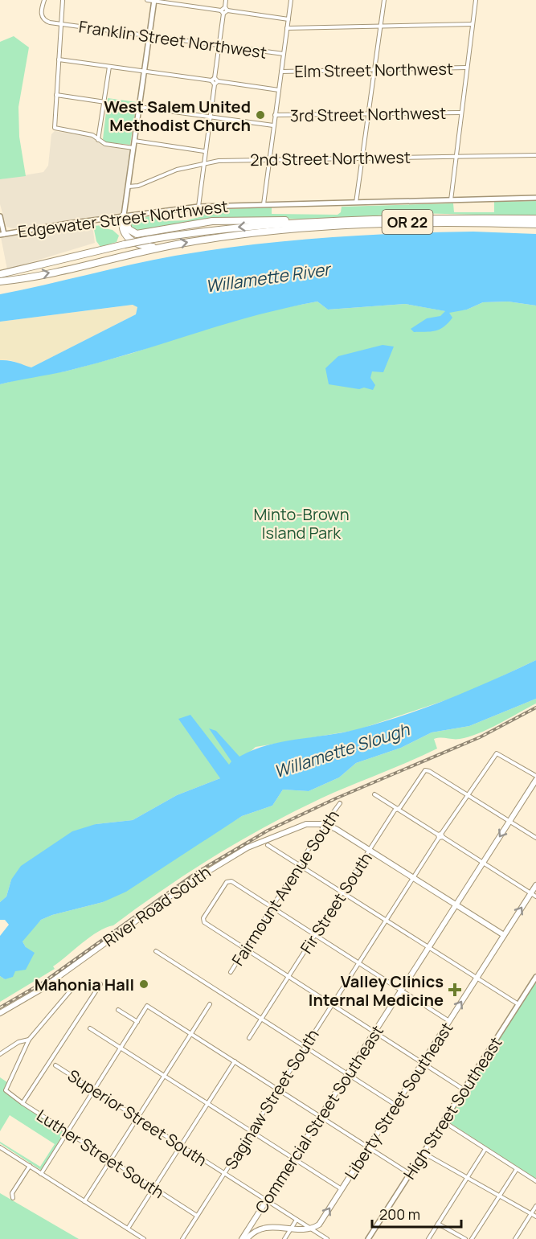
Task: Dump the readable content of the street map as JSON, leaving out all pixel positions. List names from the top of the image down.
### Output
{
  "streets": {
    "highway": ["OR 22"],
    "main road": [
      "Edgewater Street Northwest",
      "River Road South",
      "Liberty Street Southeast",
      "High Street Southeast",
      "Commercial Street Southeast"
    ],
    "street": [
      "Franklin Street Northwest",
      "Elm Street Northwest",
      "3rd Street Northwest",
      "2nd Street Northwest",
      "Fairmount Avenue South",
      "Fir Street South",
      "Saginaw Street South",
      "Superior Street South",
      "Luther Street South"
    ]
  },
  "crossings": [
    ["Edgewater Street Northwest", "OR 22"],
    ["Fairmount Avenue South", "River Road South"],
    ["Fir Street South", "Saginaw Street South"],
    ["Saginaw Street South", "Superior Street South"],
    ["Saginaw Street South", "Luther Street South"],
    ["Liberty Street Southeast", "Superior Street South"],
    ["Superior Street South", "Commercial Street Southeast"]
  ],
  "one_way": ["Liberty Street Southeast"],
  "water": ["Willamette River", "Willamette Slough"],
  "parks": ["Minto-Brown Island Park"],
  "places": {
    "other": ["West Salem United Methodist Church", "Mahonia Hall"],
    "health": ["Valley Clinics Internal Medicine"]
  },
  "scale_bar": "200 m"
}
